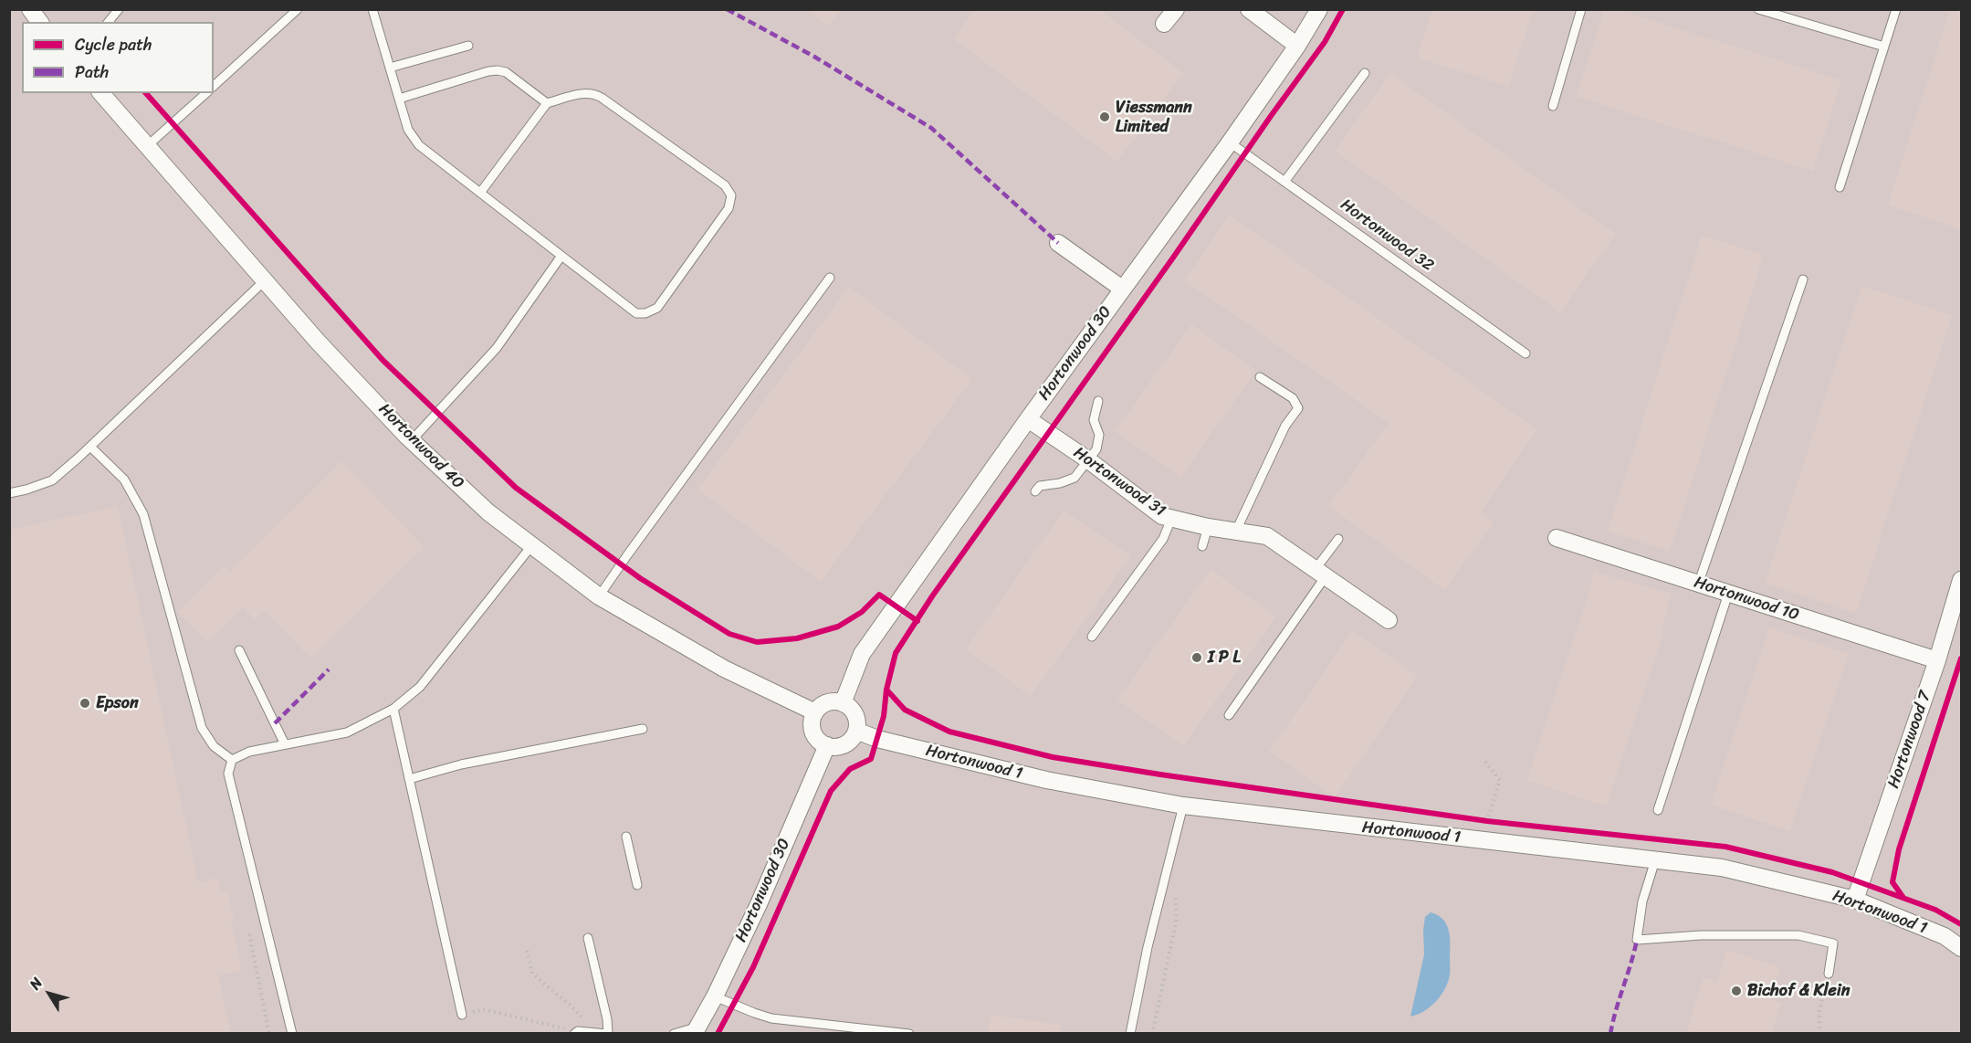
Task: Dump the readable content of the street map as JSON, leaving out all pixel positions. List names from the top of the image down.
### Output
{
  "streets": {
    "street": [
      "Hortonwood 30",
      "Hortonwood 40",
      "Hortonwood 31",
      "Hortonwood 10",
      "Hortonwood 7",
      "Hortonwood 1"
    ],
    "lane": ["Hortonwood 32"]
  },
  "crossings": [
    ["Hortonwood 32", "Hortonwood 30"],
    ["Hortonwood 30", "Hortonwood 40"],
    ["Hortonwood 30", "Hortonwood 31"],
    ["Hortonwood 30", "Hortonwood 1"],
    ["Hortonwood 40", "Hortonwood 1"],
    ["Hortonwood 10", "Hortonwood 7"],
    ["Hortonwood 7", "Hortonwood 1"]
  ],
  "places": [
    "Viessmann Limited",
    "I P L",
    "Epson",
    "Bichof & Klein"
  ],
  "legend": ["Cycle path", "Path"],
  "north": "top left"
}
